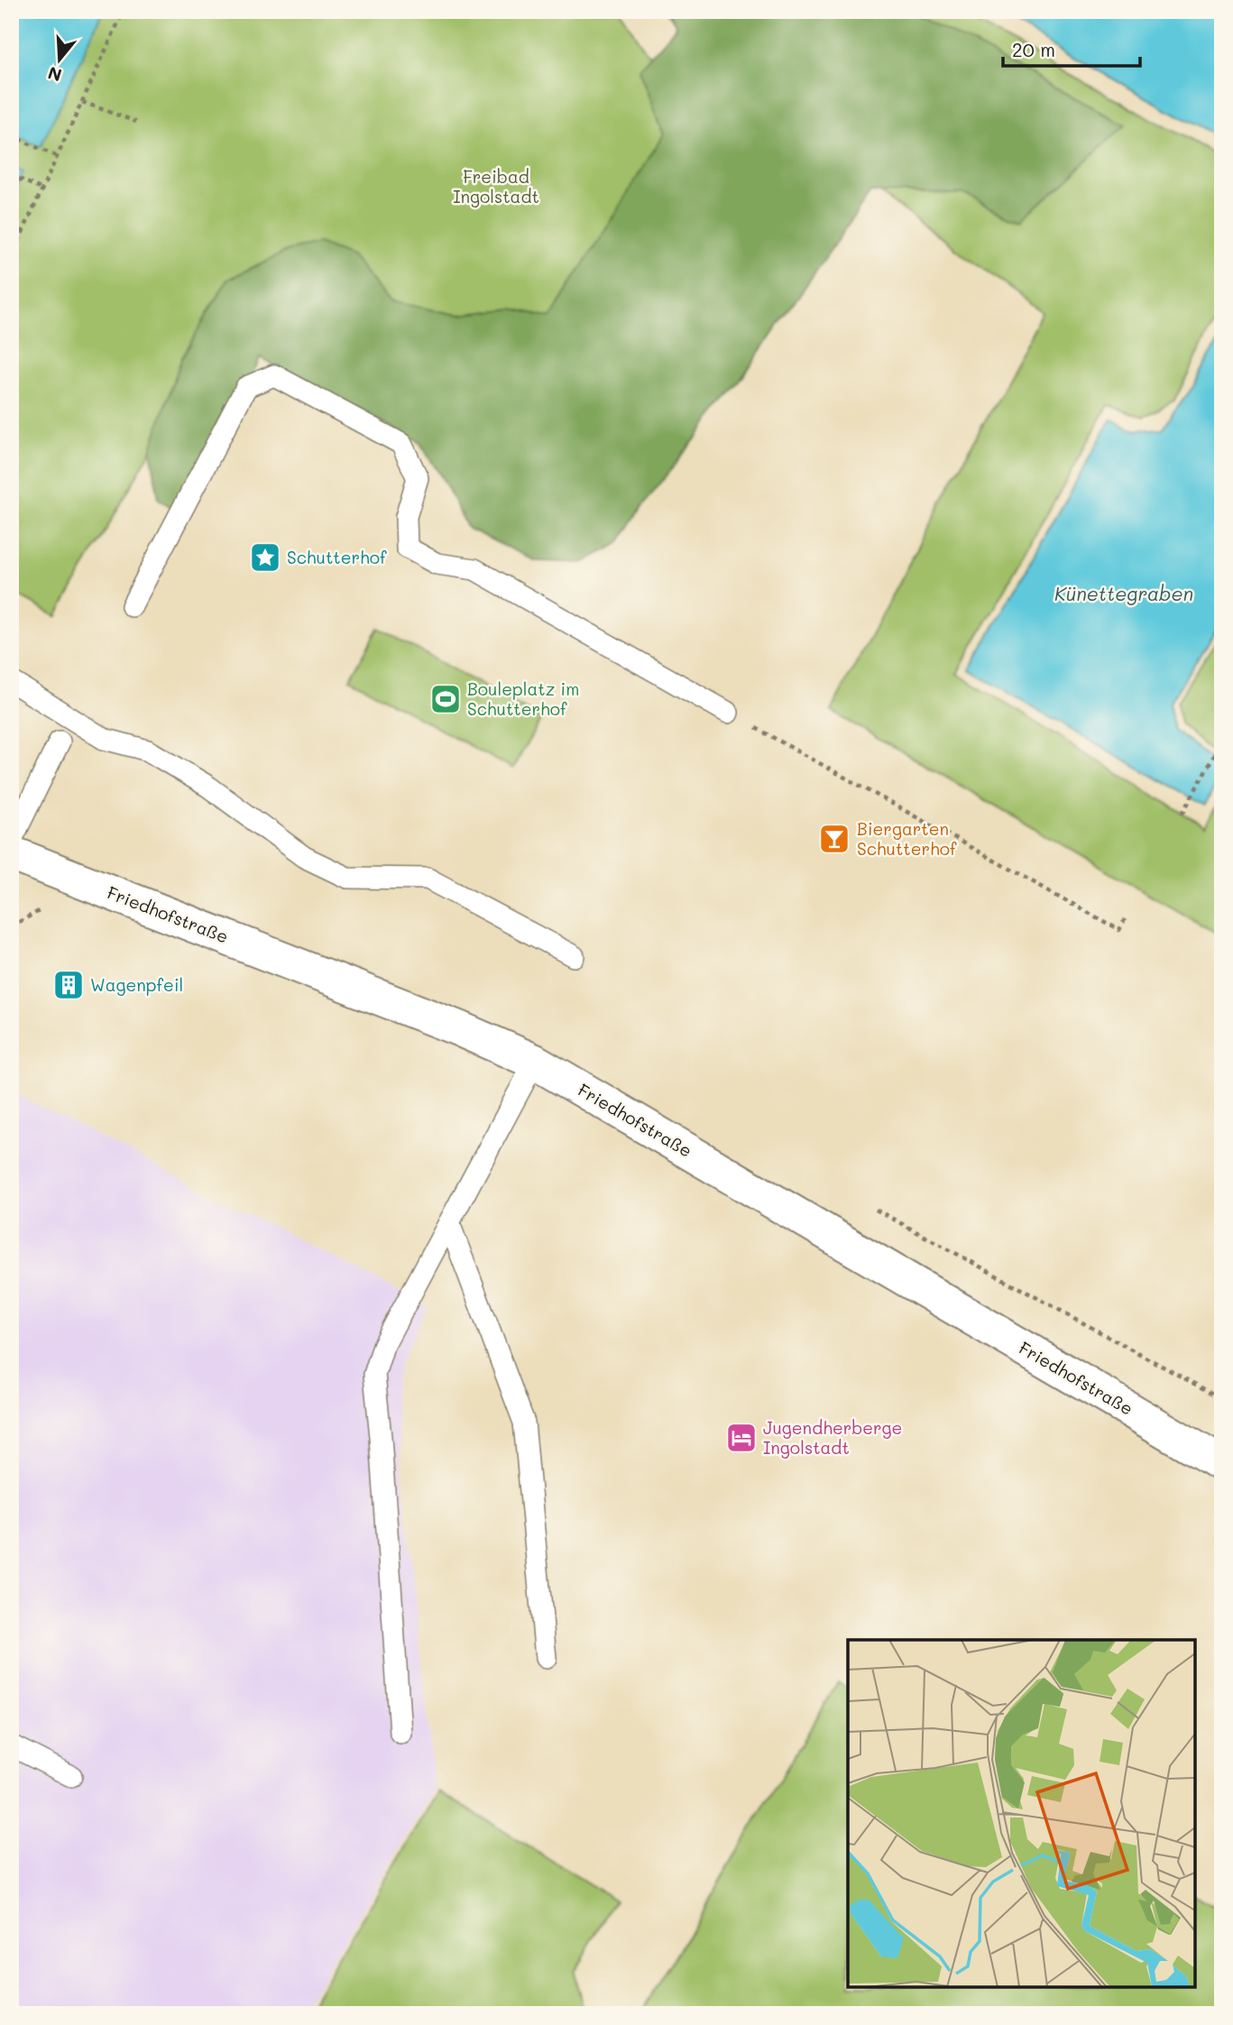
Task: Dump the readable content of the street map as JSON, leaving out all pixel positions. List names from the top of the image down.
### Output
{
  "streets": {
    "street": ["Friedhofstraße"]
  },
  "water": ["Künettegraben"],
  "parks": ["Freibad Ingolstadt"],
  "places": {
    "place": ["Schutterhof"],
    "sports": ["Bouleplatz im Schutterhof"],
    "bar": ["Biergarten Schutterhof"],
    "building": ["Wagenpfeil"],
    "hotel": ["Jugendherberge Ingolstadt"]
  },
  "scale_bar": "20 m",
  "north": "bottom"
}
